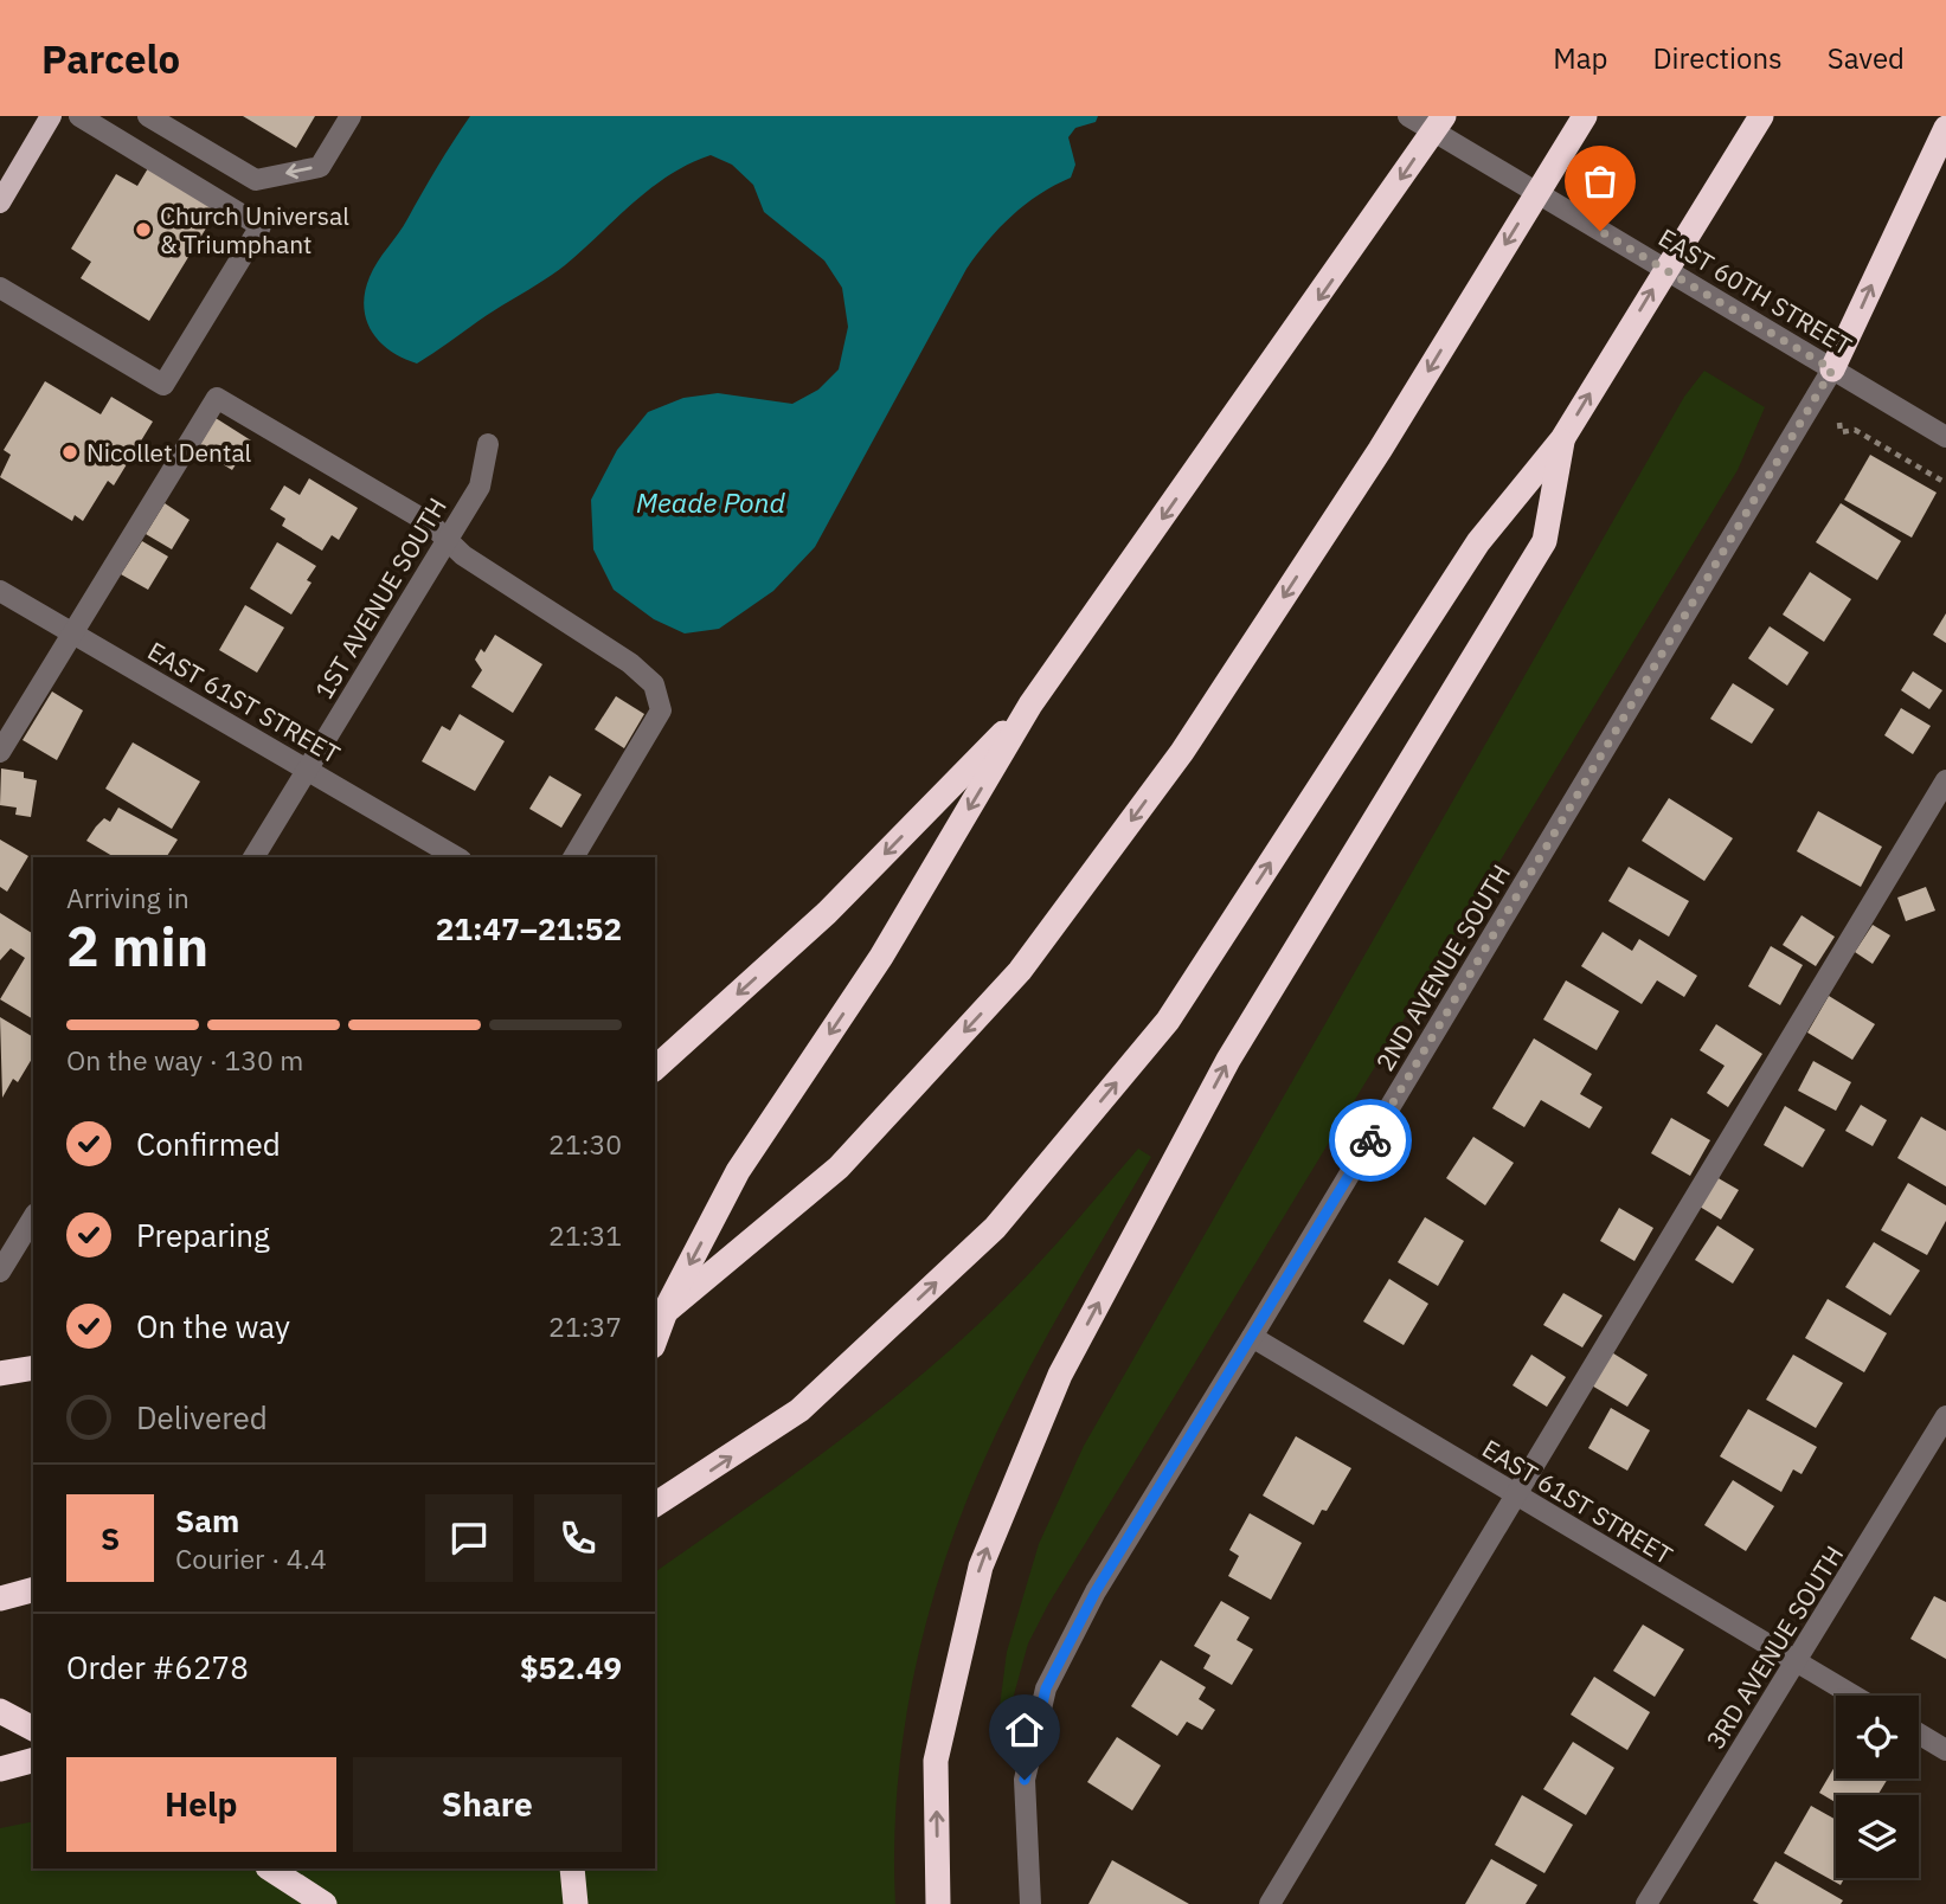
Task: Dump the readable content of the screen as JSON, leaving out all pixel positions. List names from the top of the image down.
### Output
{
  "streets": {
    "street": [
      "EAST 60TH STREET",
      "1ST AVENUE SOUTH",
      "EAST 61ST STREET",
      "2ND AVENUE SOUTH",
      "3RD AVENUE SOUTH"
    ]
  },
  "crossings": [
    ["EAST 60TH STREET", "2ND AVENUE SOUTH"],
    ["1ST AVENUE SOUTH", "EAST 61ST STREET"],
    ["EAST 61ST STREET", "2ND AVENUE SOUTH"],
    ["EAST 61ST STREET", "3RD AVENUE SOUTH"]
  ],
  "water": ["Meade Pond"],
  "places": ["Church Universal & Triumphant", "Nicollet Dental"],
  "page": {
    "header": "Parcelo",
    "nav": ["Map", "Directions", "Saved"],
    "heading": ["2 min", "Arriving in", "21:47–21:52"],
    "panel": [
      "Sam",
      "Courier · 4.4",
      "Order #6278",
      "$52.49"
    ],
    "bar": "On the way · 130 m",
    "list": [
      ["Confirmed", "21:30"],
      ["Preparing", "21:31"],
      ["On the way", "21:37"],
      "Delivered"
    ],
    "round": "S",
    "buttons": ["Help", "Share"]
  }
}
